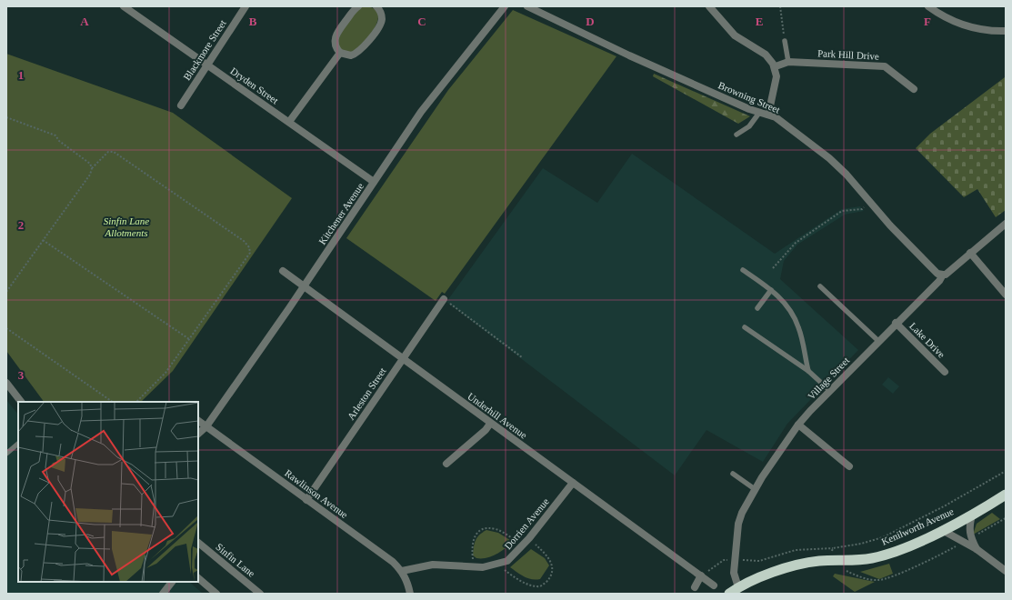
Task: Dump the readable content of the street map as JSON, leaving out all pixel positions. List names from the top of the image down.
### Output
{
  "streets": {
    "highway": ["Kenilworth Avenue"],
    "street": [
      "Blackmore Street",
      "Park Hill Drive",
      "Dryden Street",
      "Browning Street",
      "Kitchener Avenue",
      "Lake Drive",
      "Village Street",
      "Arleston Street",
      "Underhill Avenue",
      "Rawlinson Avenue",
      "Dorrien Avenue",
      "Sinfin Lane"
    ]
  },
  "crossings": [
    ["Blackmore Street", "Dryden Street"],
    ["Dryden Street", "Kitchener Avenue"],
    ["Browning Street", "Village Street"],
    ["Kitchener Avenue", "Underhill Avenue"],
    ["Kitchener Avenue", "Rawlinson Avenue"],
    ["Lake Drive", "Village Street"],
    ["Village Street", "Kenilworth Avenue"],
    ["Arleston Street", "Underhill Avenue"],
    ["Arleston Street", "Rawlinson Avenue"],
    ["Underhill Avenue", "Dorrien Avenue"],
    ["Rawlinson Avenue", "Dorrien Avenue"]
  ],
  "parks": ["Sinfin Lane Allotments"],
  "grid": {
    "columns": [
      "A",
      "B",
      "C",
      "D",
      "E",
      "F"
    ],
    "rows": ["1", "2", "3"]
  }
}
